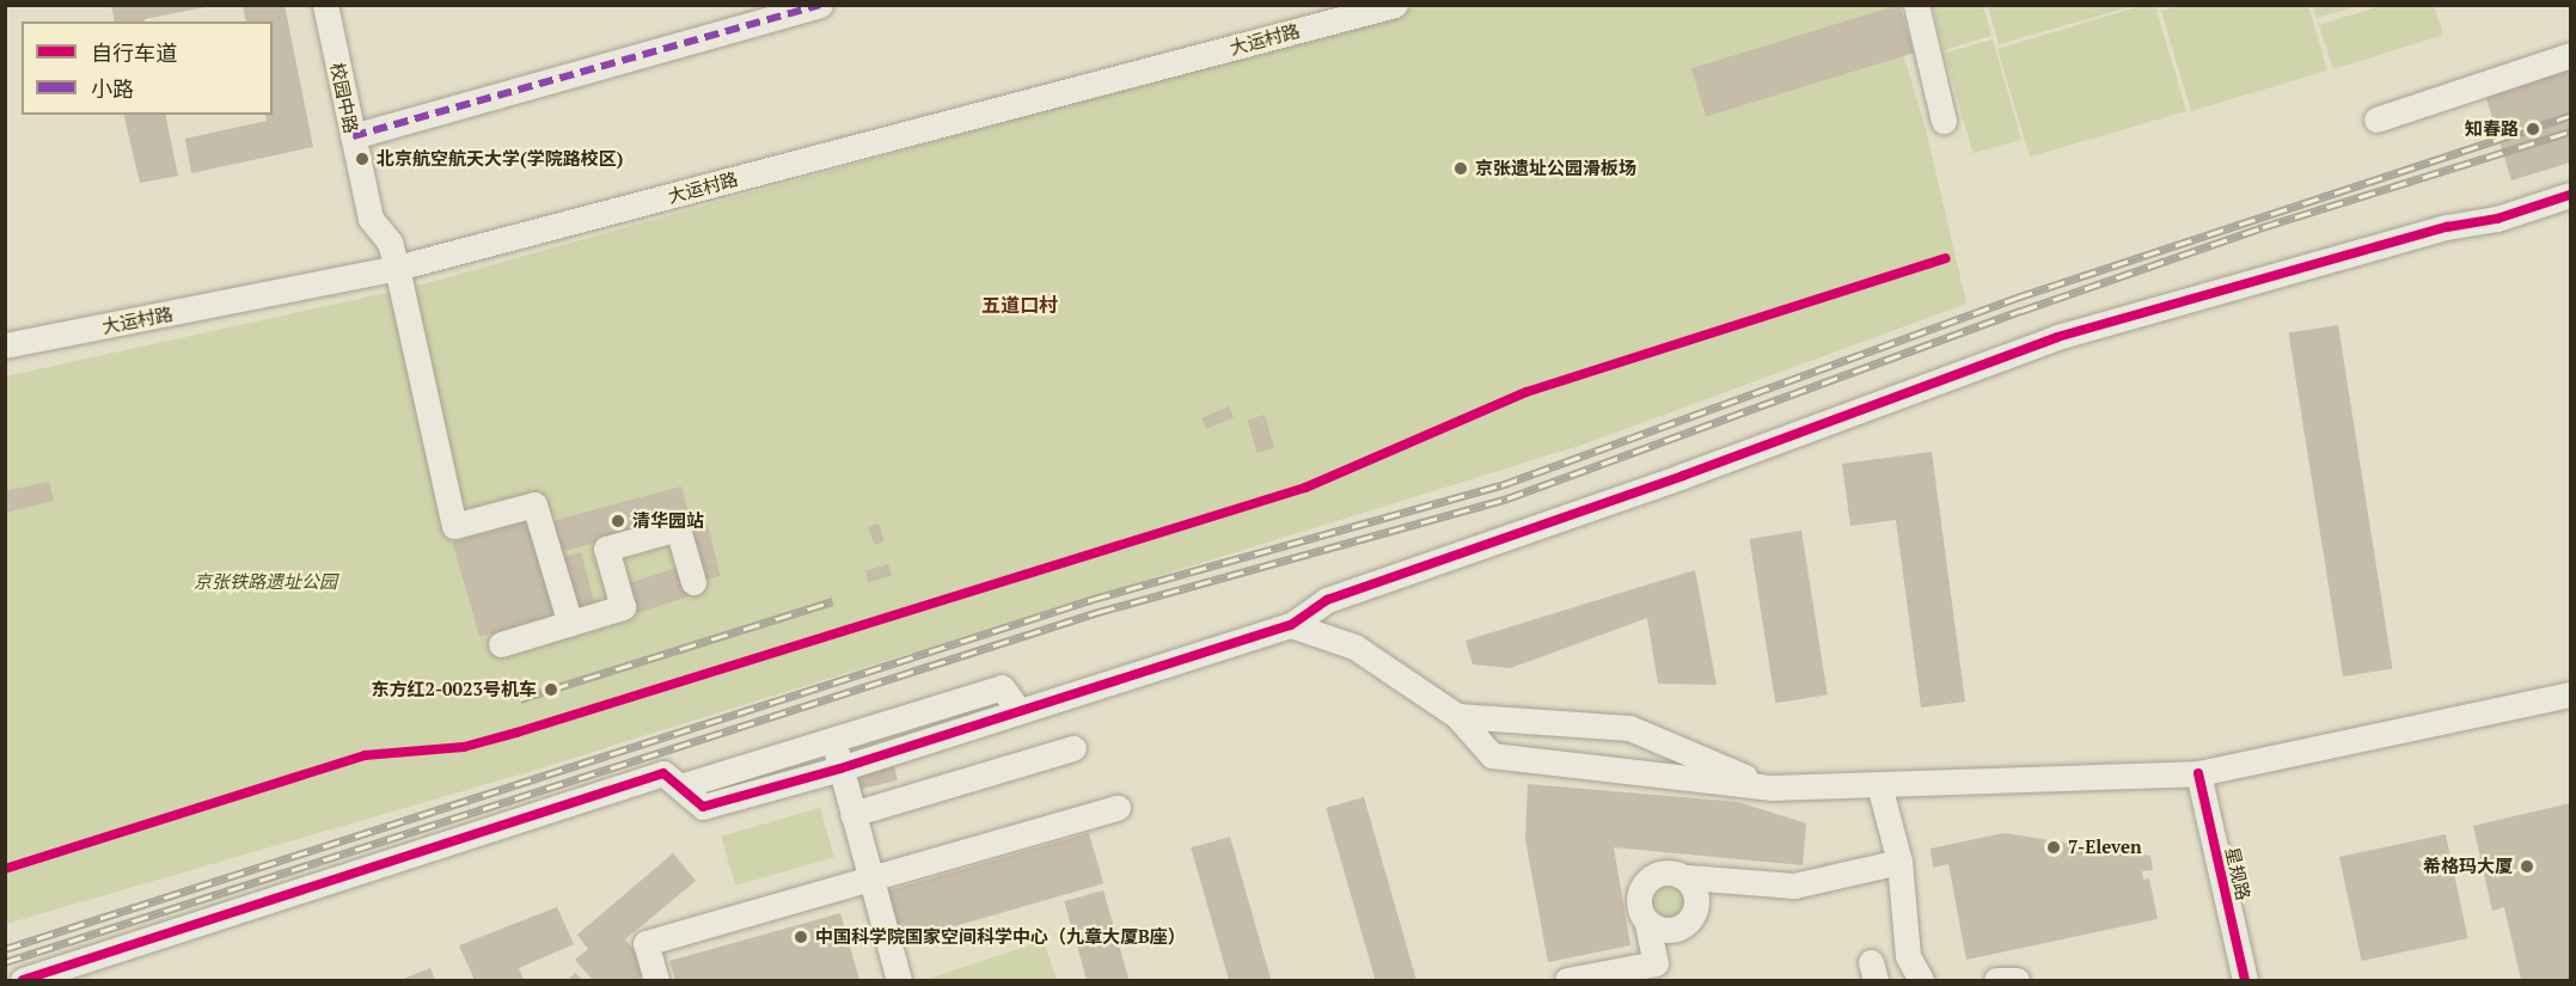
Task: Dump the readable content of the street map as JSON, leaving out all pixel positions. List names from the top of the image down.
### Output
{
  "streets": {
    "street": ["大运村路", "校园中路", "星规路"]
  },
  "crossings": [
    ["大运村路", "校园中路"]
  ],
  "districts": ["五道口村"],
  "parks": ["京张铁路遗址公园"],
  "places": [
    "知春路",
    "北京航空航天大学(学院路校区)",
    "京张遗址公园滑板场",
    "清华园站",
    "东方红2-0023号机车",
    "7-Eleven",
    "希格玛大厦",
    "中国科学院国家空间科学中心（九章大厦B座）"
  ],
  "legend": ["自行车道", "小路"]
}
